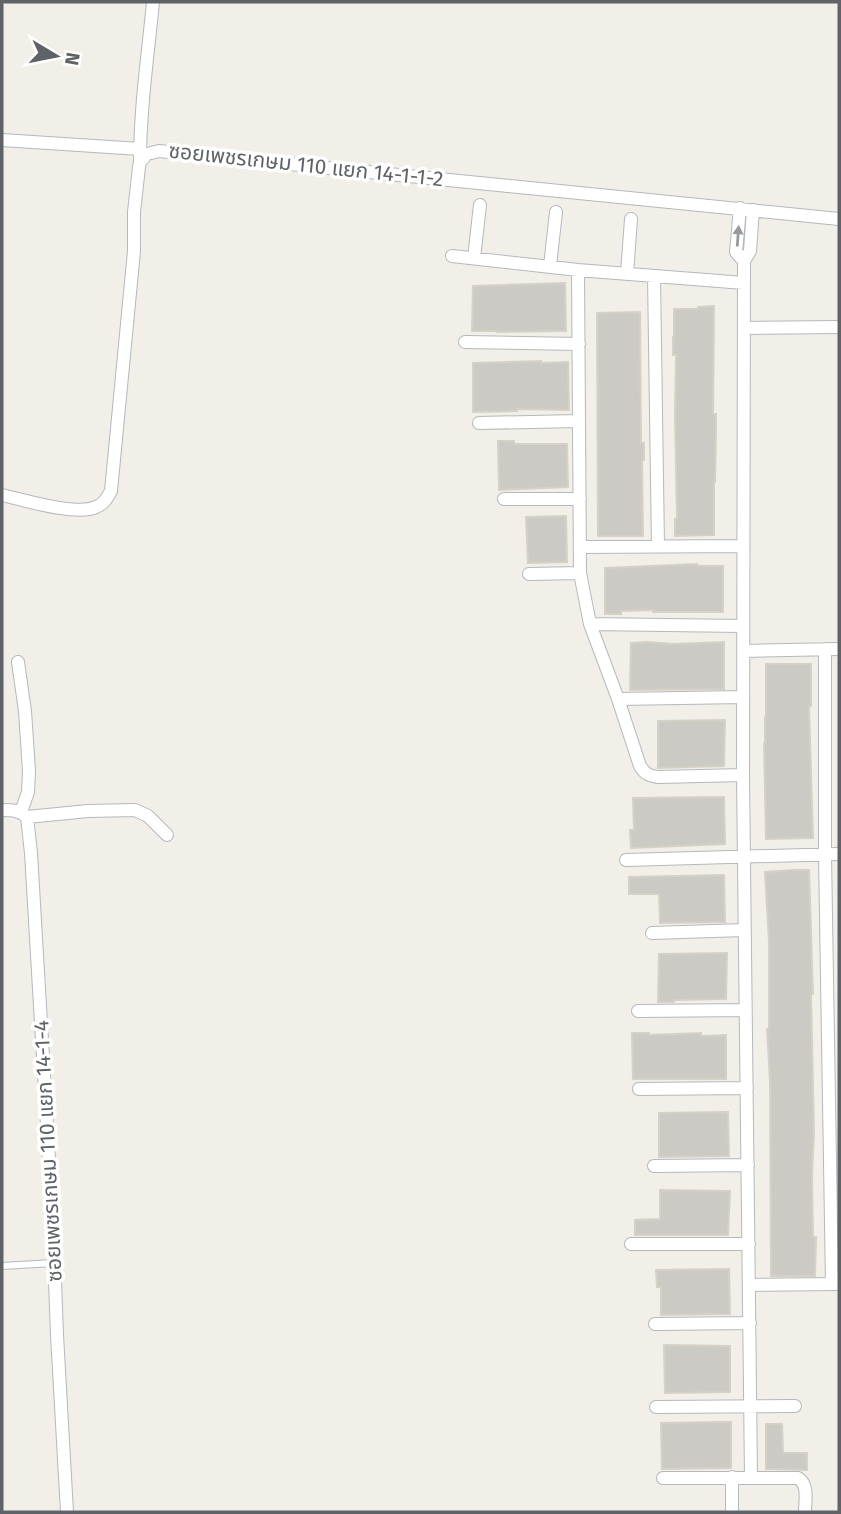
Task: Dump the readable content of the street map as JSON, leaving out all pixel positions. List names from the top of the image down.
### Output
{
  "streets": {
    "street": ["ซอยเพชรเกษม 110 แยก 14-1-1-2", "ซอยเพชรเกษม 110 แยก 14-1-4"]
  },
  "north": "right"
}
